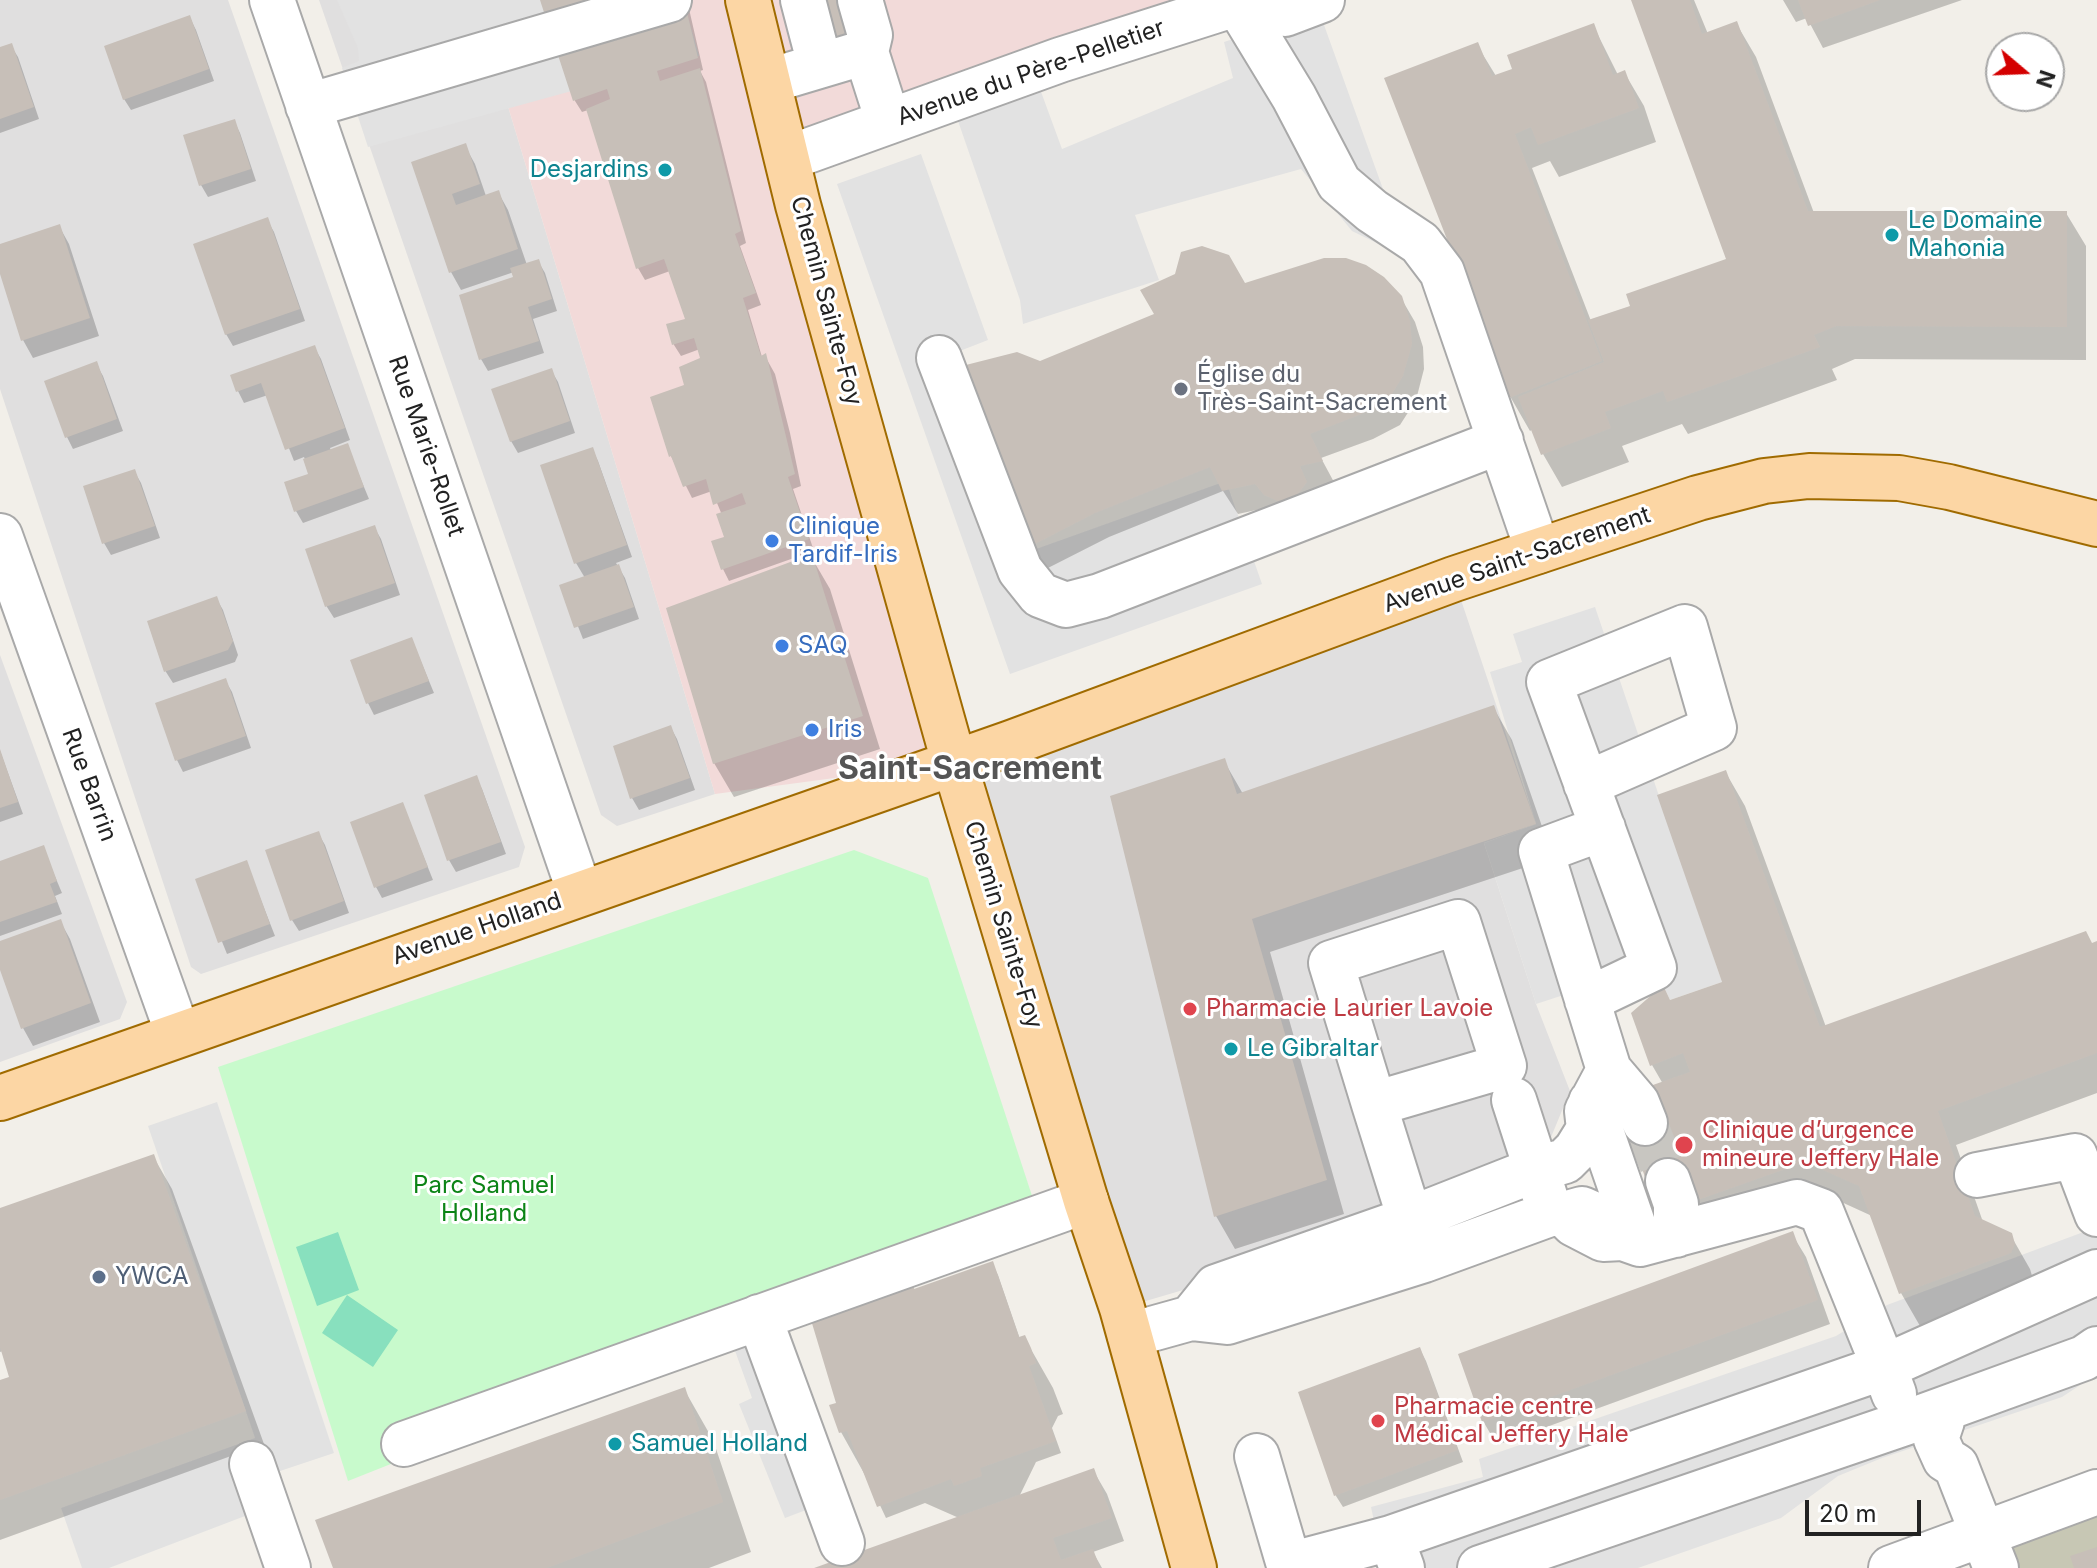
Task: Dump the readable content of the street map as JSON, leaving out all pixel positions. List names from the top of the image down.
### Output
{
  "streets": {
    "main road": ["Chemin Sainte-Foy", "Avenue Saint-Sacrement", "Avenue Holland"],
    "street": ["Avenue du Père-Pelletier", "Rue Marie-Rollet", "Rue Barrin"]
  },
  "crossings": [
    ["Avenue du Père-Pelletier", "Chemin Sainte-Foy"],
    ["Chemin Sainte-Foy", "Avenue Saint-Sacrement"],
    ["Chemin Sainte-Foy", "Avenue Holland"],
    ["Rue Marie-Rollet", "Avenue Holland"],
    ["Avenue Saint-Sacrement", "Avenue Holland"],
    ["Rue Barrin", "Avenue Holland"]
  ],
  "districts": ["Saint-Sacrement"],
  "parks": ["Parc Samuel Holland"],
  "places": [
    "Desjardins",
    "Le Domaine Mahonia",
    "Église du Très-Saint-Sacrement",
    "Clinique Tardif-Iris",
    "SAQ",
    "Iris",
    "Pharmacie Laurier Lavoie",
    "Le Gibraltar",
    "Clinique d’urgence mineure Jeffery Hale",
    "YWCA",
    "Pharmacie centre Médical Jeffery Hale",
    "Samuel Holland"
  ],
  "scale_bar": "20 m",
  "north": "right"
}
